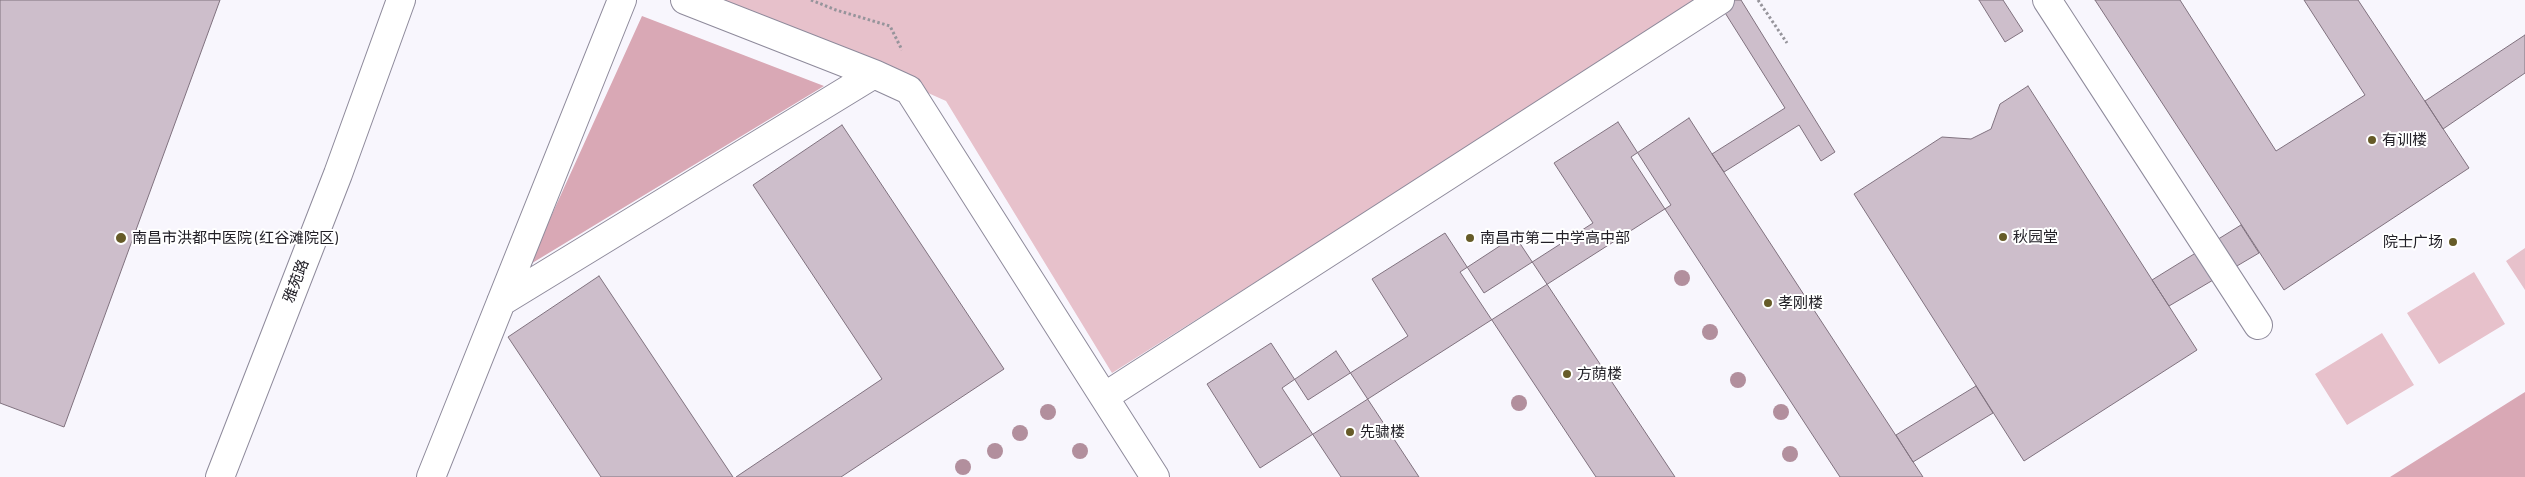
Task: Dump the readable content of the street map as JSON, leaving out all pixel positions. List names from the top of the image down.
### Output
{
  "streets": {
    "street": ["雅苑路"]
  },
  "places": [
    "有训楼",
    "秋园堂",
    "南昌市洪都中医院 (红谷滩院区)",
    "南昌市第二中学高中部",
    "院士广场",
    "孝刚楼",
    "方荫楼",
    "先骕楼"
  ]
}
